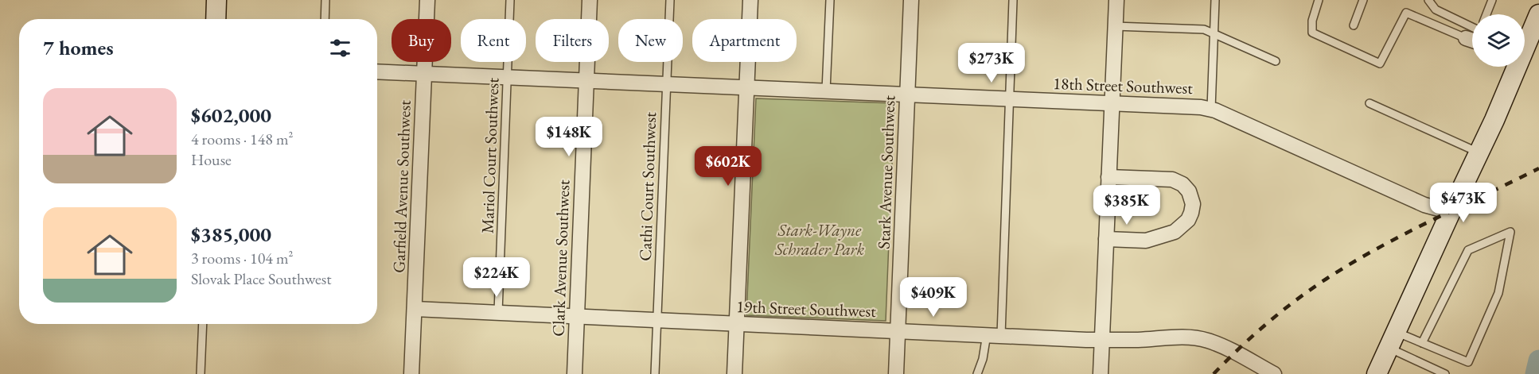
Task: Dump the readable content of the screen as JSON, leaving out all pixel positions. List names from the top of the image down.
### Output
{
  "streets": {
    "street": [
      "18th Street Southwest",
      "Stark Avenue Southwest",
      "Garfield Avenue Southwest",
      "Clark Avenue Southwest",
      "19th Street Southwest"
    ],
    "lane": ["Mariol Court Southwest", "Cathi Court Southwest"]
  },
  "crossings": [
    ["18th Street Southwest", "Mariol Court Southwest"],
    ["18th Street Southwest", "Stark Avenue Southwest"],
    ["18th Street Southwest", "Garfield Avenue Southwest"],
    ["18th Street Southwest", "Cathi Court Southwest"],
    ["18th Street Southwest", "Clark Avenue Southwest"],
    ["Mariol Court Southwest", "19th Street Southwest"],
    ["Stark Avenue Southwest", "19th Street Southwest"],
    ["Garfield Avenue Southwest", "19th Street Southwest"],
    ["Cathi Court Southwest", "19th Street Southwest"],
    ["Clark Avenue Southwest", "19th Street Southwest"]
  ],
  "parks": ["Stark-Wayne Schrader Park"],
  "page": {
    "chip": [
      "Buy",
      "Rent",
      "Filters",
      "New",
      "Apartment"
    ],
    "heading": "7 homes",
    "price": [
      "$273K",
      "$148K",
      "$602K",
      "$473K",
      "$385K",
      "$224K",
      "$409K"
    ],
    "list": [
      {
        "name": "$602,000",
        "note": "4 rooms · 148 m² · House"
      },
      {
        "name": "$385,000",
        "note": "3 rooms · 104 m² · Slovak Place Southwest"
      }
    ]
  }
}
